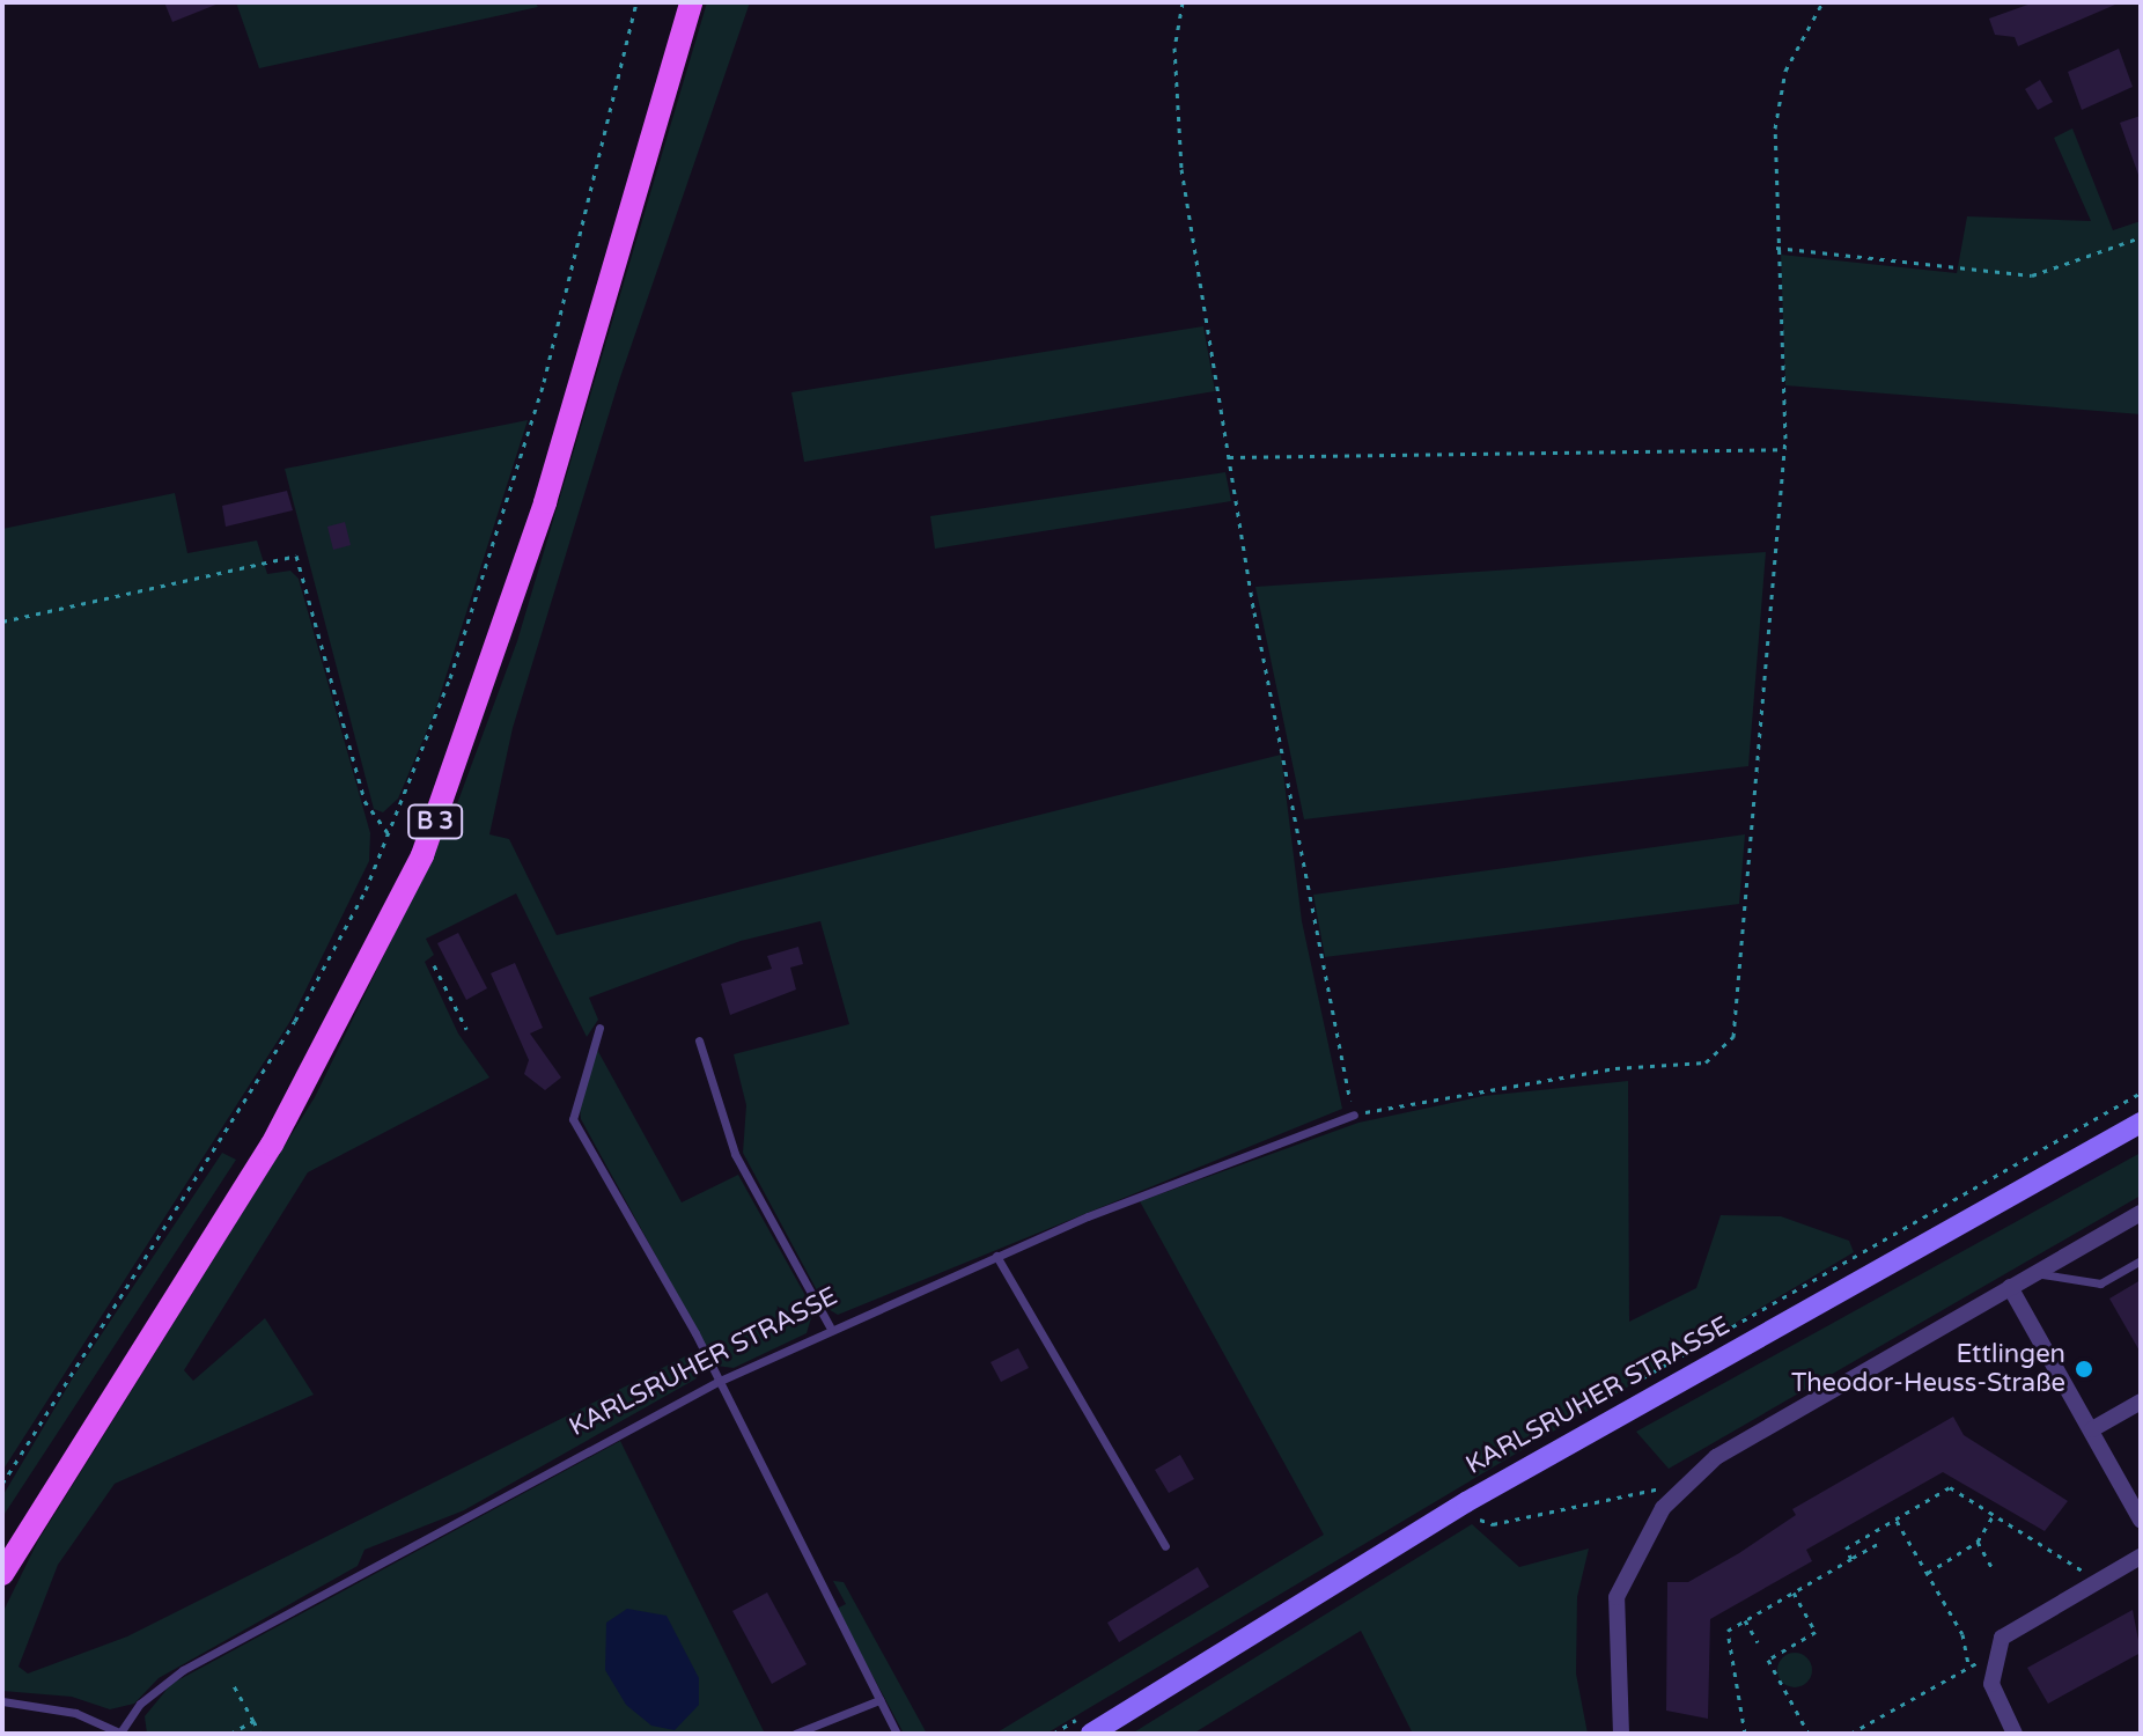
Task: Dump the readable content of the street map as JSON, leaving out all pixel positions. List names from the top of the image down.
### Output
{
  "streets": {
    "main road": ["B 3", "KARLSRUHER STRASSE"]
  },
  "places": ["Ettlingen Theodor-Heuss-Straße"]
}
